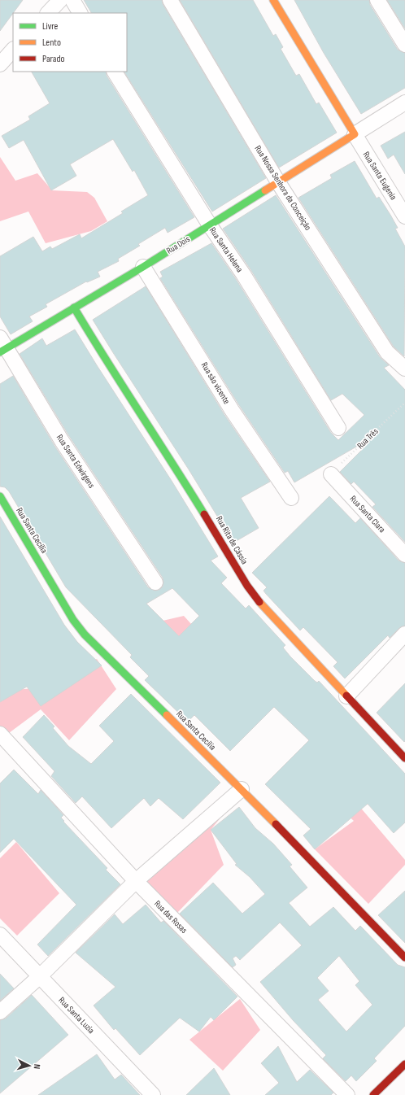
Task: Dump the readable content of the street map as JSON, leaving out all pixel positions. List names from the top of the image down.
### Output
{
  "streets": {
    "street": [
      "Rua Santa Eugenia",
      "Rua Nossa Senhora da Conceição",
      "Rua Dois",
      "Rua Santa Helena",
      "Rua são vicente",
      "Rua Santa Edwirgens",
      "Rua Santa Clara",
      "Rua Santa Cecília",
      "Rua Rita de Cássia",
      "Rua das Rosas",
      "Rua Santa Luzia"
    ],
    "path": ["Rua Três"]
  },
  "crossings": [
    ["Rua Santa Eugenia", "Rua Dois"],
    ["Rua Nossa Senhora da Conceição", "Rua Dois"],
    ["Rua Dois", "Rua Santa Helena"],
    ["Rua Dois", "Rua são vicente"],
    ["Rua Dois", "Rua Santa Edwirgens"],
    ["Rua Dois", "Rua Rita de Cássia"],
    ["Rua Três", "Rua Santa Clara"]
  ],
  "legend": ["Livre", "Lento", "Parado"],
  "north": "right"
}
